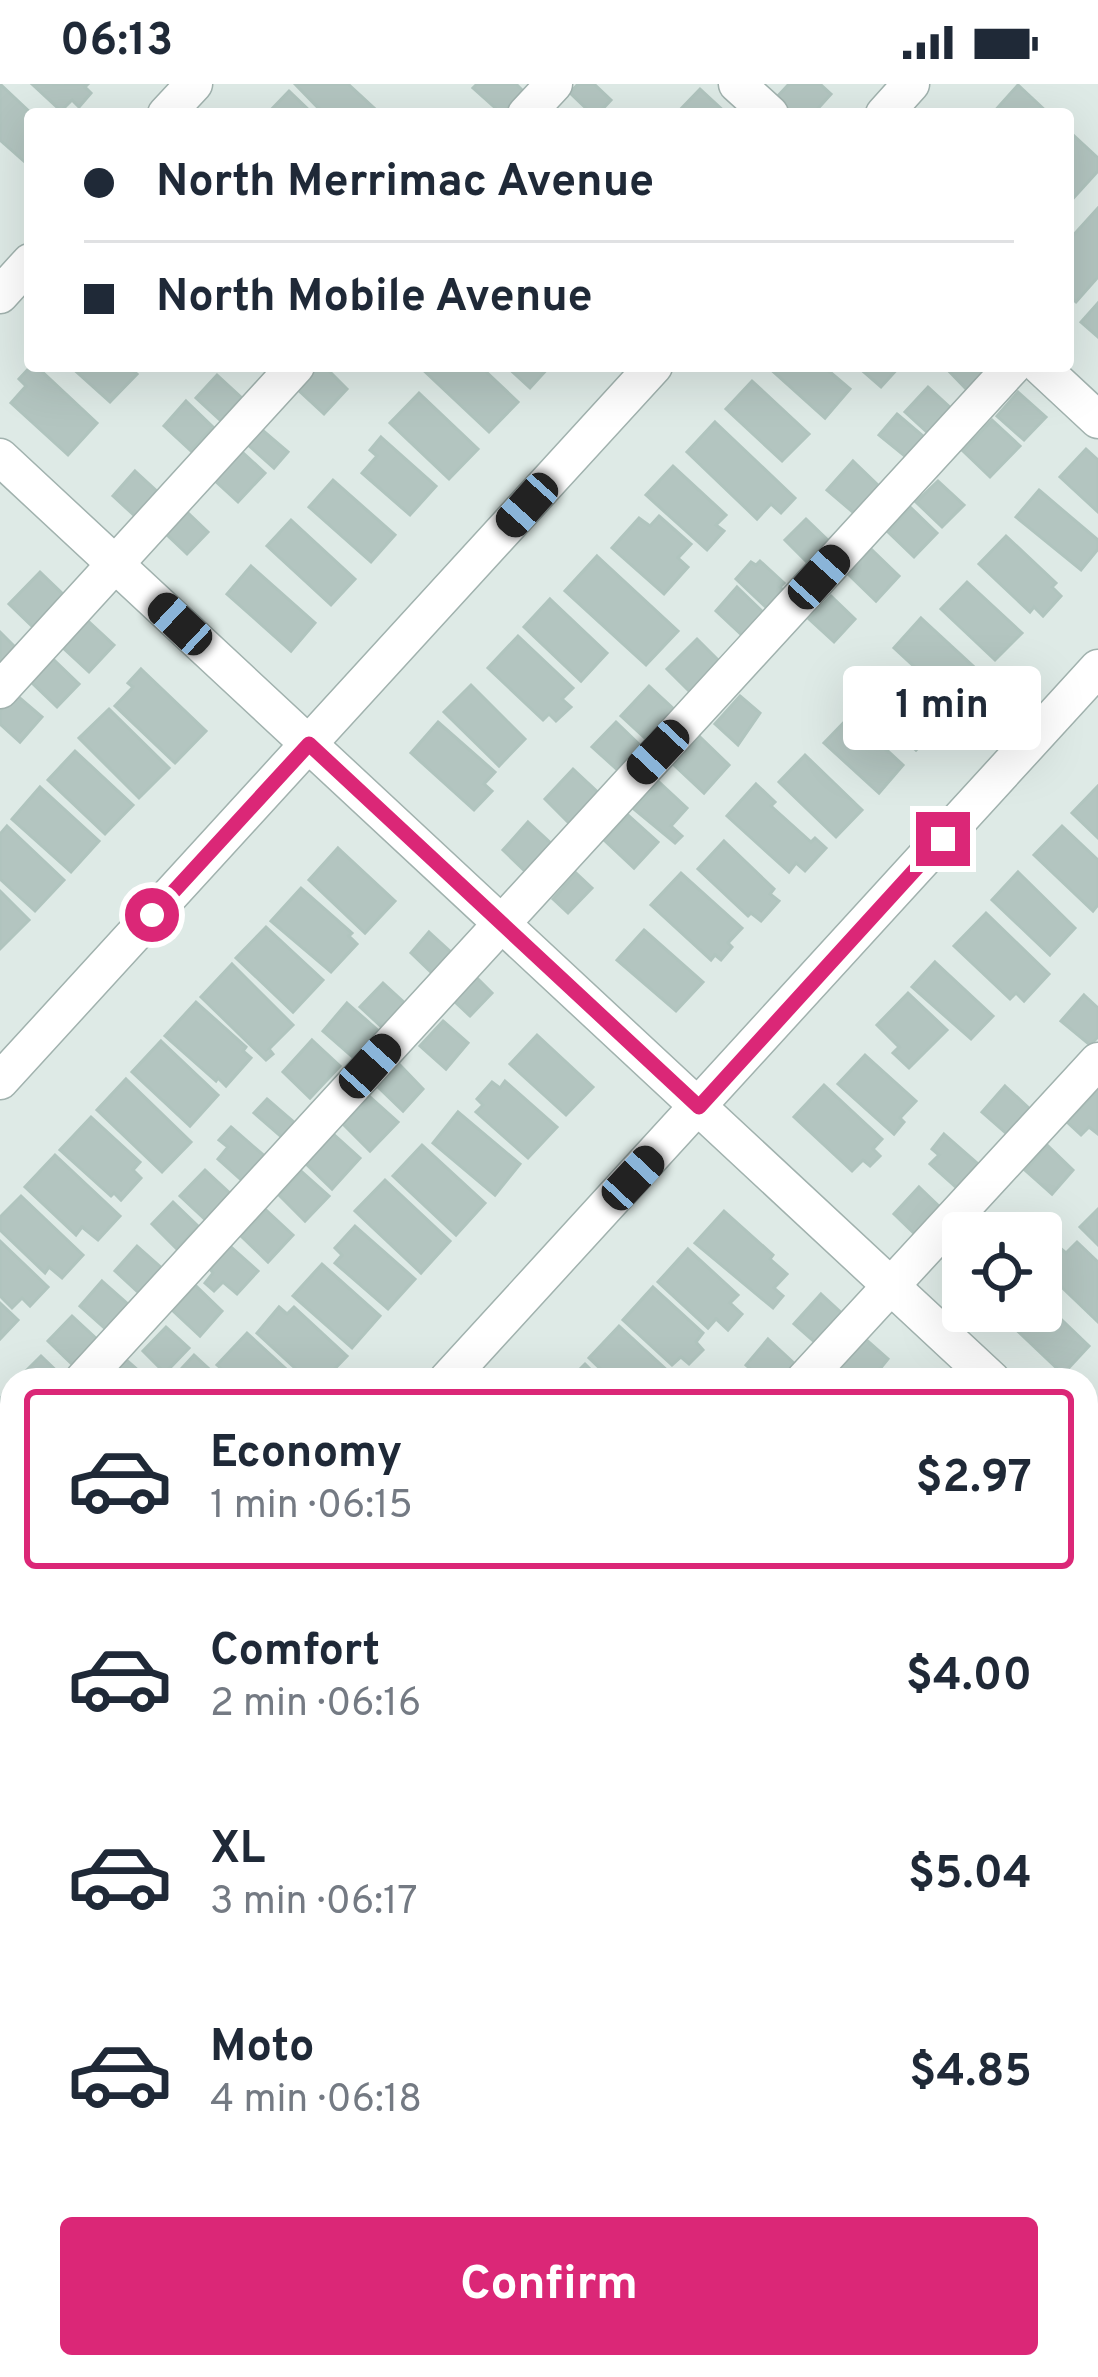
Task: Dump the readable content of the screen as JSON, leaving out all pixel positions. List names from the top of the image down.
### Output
{
  "page": {
    "status": "06:13",
    "banner": ["North Merrimac Avenue", "North Mobile Avenue"],
    "bubble": "1 min",
    "list": [
      {
        "name": "Economy",
        "note": "1 min · 06:15",
        "value": "$2.97"
      },
      {
        "name": "Comfort",
        "note": "2 min · 06:16",
        "value": "$4.00"
      },
      {
        "name": "XL",
        "note": "3 min · 06:17",
        "value": "$5.04"
      },
      {
        "name": "Moto",
        "note": "4 min · 06:18",
        "value": "$4.85"
      }
    ],
    "buttons": "Confirm"
  }
}
